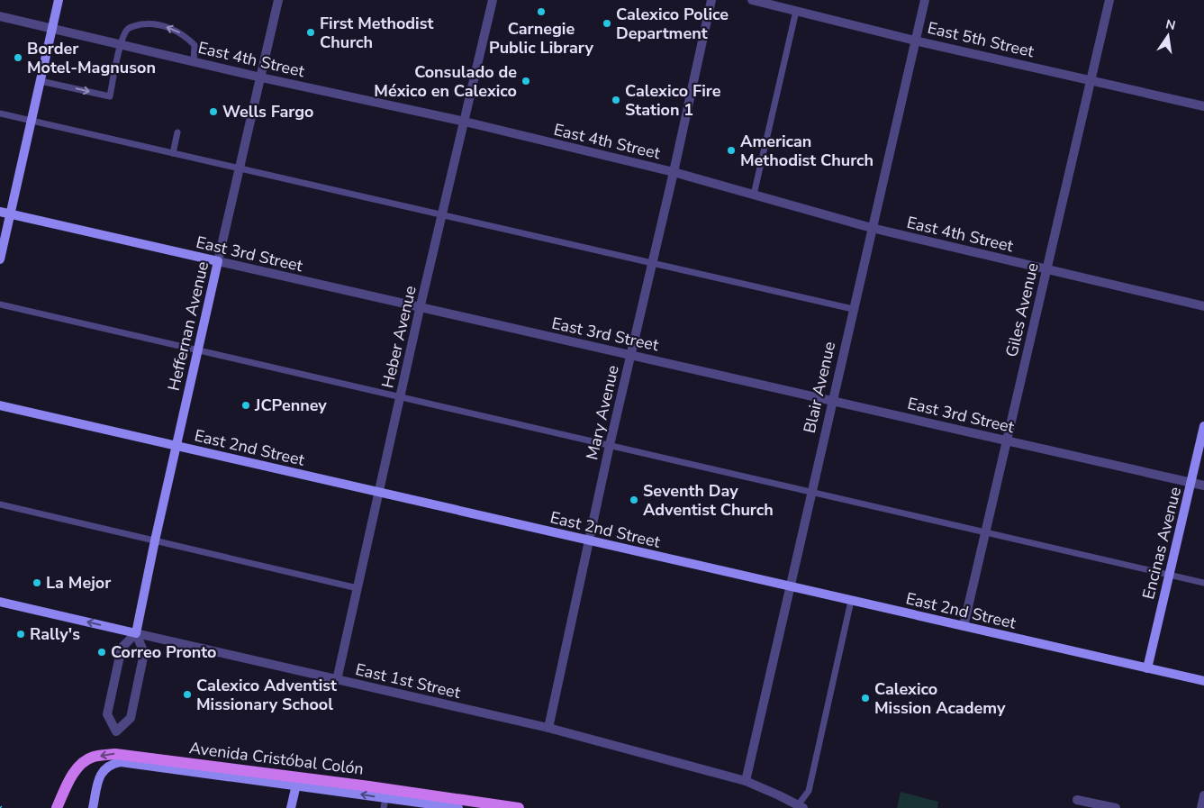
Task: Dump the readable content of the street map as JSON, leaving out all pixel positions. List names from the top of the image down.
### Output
{
  "streets": {
    "main road": ["Avenida Cristóbal Colón"],
    "street": [
      "East 5th Street",
      "East 4th Street",
      "East 3rd Street",
      "Giles Avenue",
      "Heffernan Avenue",
      "Heber Avenue",
      "Blair Avenue",
      "Mary Avenue",
      "East 2nd Street",
      "Encinas Avenue",
      "East 1st Street"
    ]
  },
  "crossings": [
    ["East 5th Street", "Giles Avenue"],
    ["East 5th Street", "Blair Avenue"],
    ["East 4th Street", "Giles Avenue"],
    ["East 4th Street", "Heffernan Avenue"],
    ["East 4th Street", "Heber Avenue"],
    ["East 4th Street", "Blair Avenue"],
    ["East 4th Street", "Mary Avenue"],
    ["East 3rd Street", "Giles Avenue"],
    ["East 3rd Street", "Heffernan Avenue"],
    ["East 3rd Street", "Heber Avenue"],
    ["East 3rd Street", "Blair Avenue"],
    ["East 3rd Street", "Mary Avenue"],
    ["East 3rd Street", "Encinas Avenue"],
    ["Giles Avenue", "East 2nd Street"],
    ["Heffernan Avenue", "East 2nd Street"],
    ["Heffernan Avenue", "East 1st Street"],
    ["Heber Avenue", "East 2nd Street"],
    ["Heber Avenue", "East 1st Street"],
    ["Blair Avenue", "East 2nd Street"],
    ["Blair Avenue", "East 1st Street"],
    ["Mary Avenue", "East 2nd Street"],
    ["Mary Avenue", "East 1st Street"],
    ["East 2nd Street", "Encinas Avenue"]
  ],
  "one_way": ["Avenida Cristóbal Colón"],
  "places": [
    "Carnegie Public Library",
    "Calexico Police Department",
    "First Methodist Church",
    "Border Motel-Magnuson",
    "Consulado de México en Calexico",
    "Calexico Fire Station 1",
    "Wells Fargo",
    "American Methodist Church",
    "JCPenney",
    "Seventh Day Adventist Church",
    "La Mejor",
    "Rally's",
    "Correo Pronto",
    "Calexico Adventist Missionary School",
    "Calexico Mission Academy"
  ],
  "north": "top"
}
